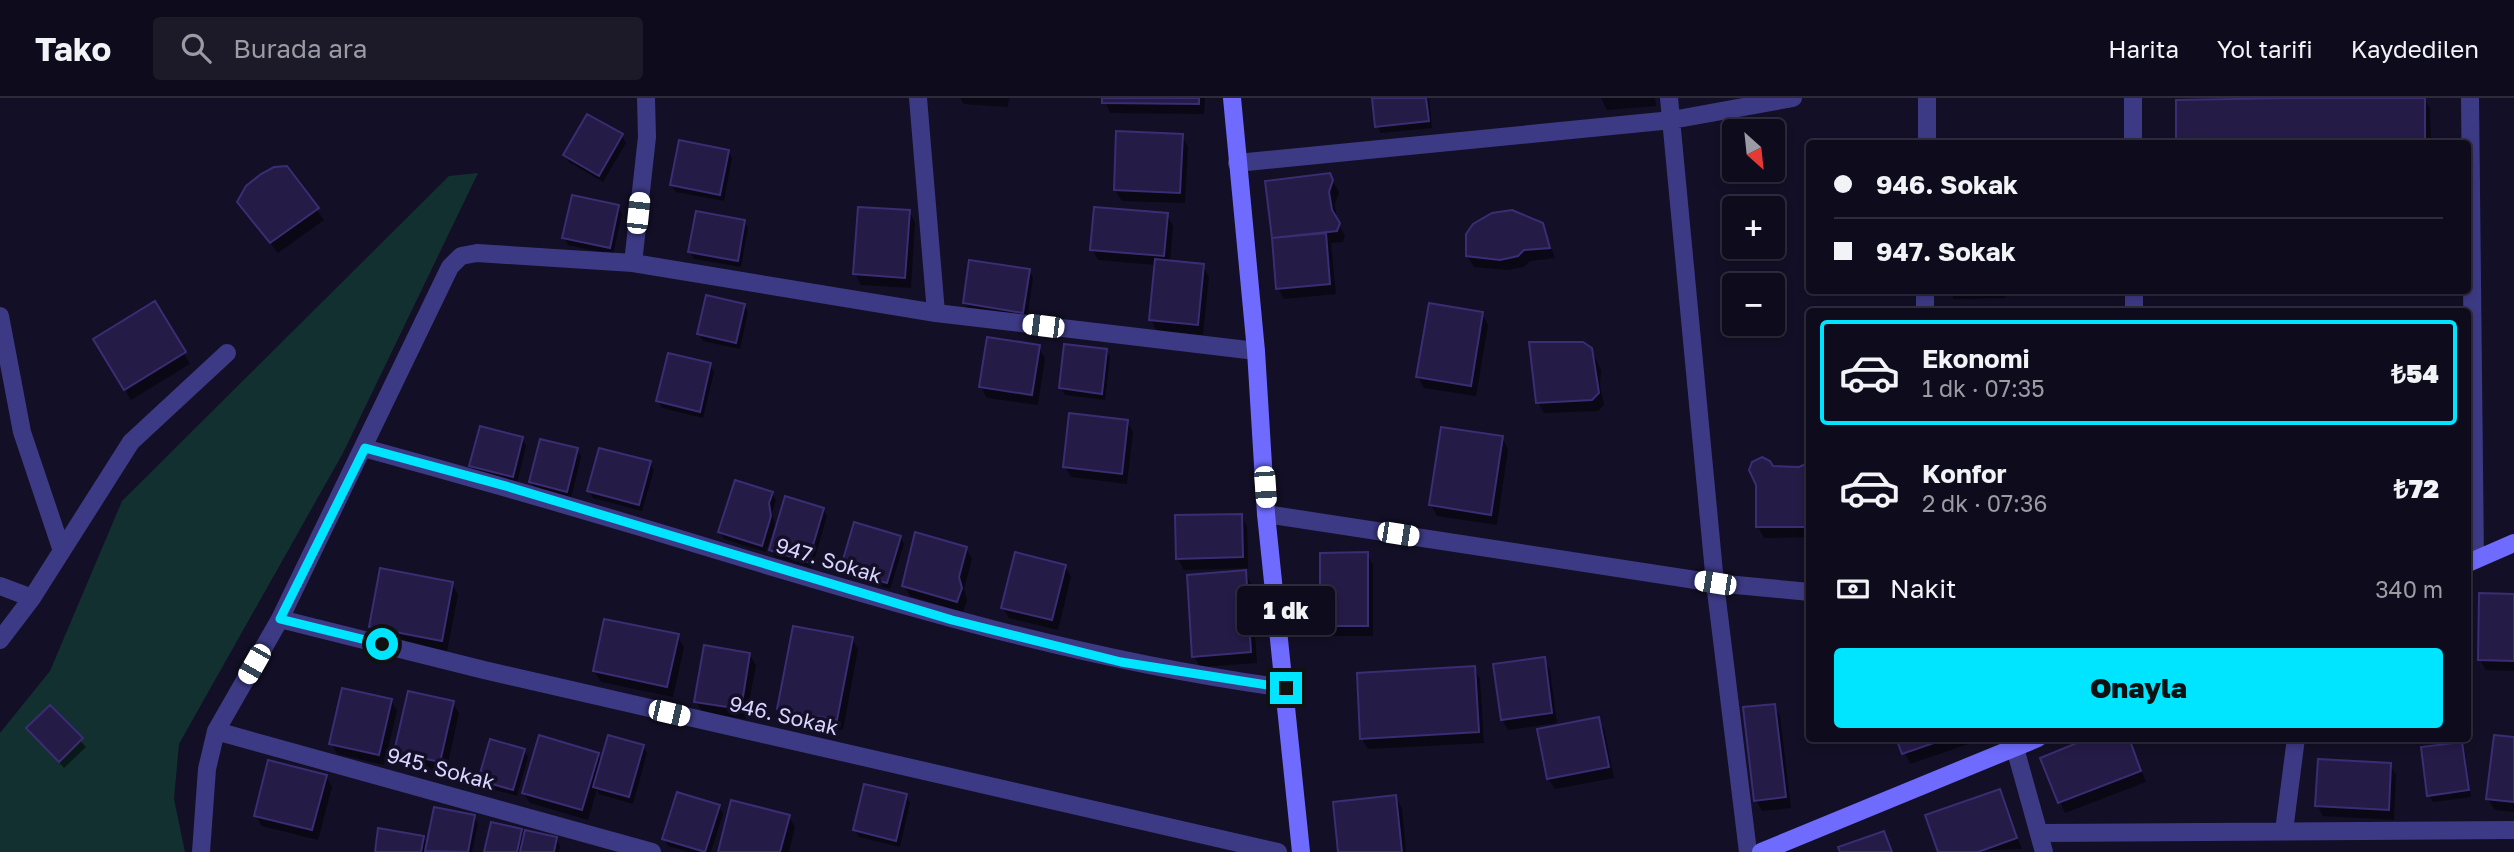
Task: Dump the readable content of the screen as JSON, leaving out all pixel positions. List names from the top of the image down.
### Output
{
  "streets": {
    "street": ["947. Sokak", "946. Sokak", "945. Sokak"]
  },
  "north": "bottom right",
  "page": {
    "header": "Tako",
    "search": "Burada ara",
    "nav": ["Harita", "Yol tarifi", "Kaydedilen"],
    "map_buttons": ["+", "−"],
    "banner": ["946. Sokak", "947. Sokak"],
    "list": [
      {
        "name": "Ekonomi",
        "note": "1 dk · 07:35",
        "value": "₺54"
      },
      {
        "name": "Konfor",
        "note": "2 dk · 07:36",
        "value": "₺72"
      }
    ],
    "pay": ["Nakit", "340 m"],
    "bubble": "1 dk",
    "buttons": "Onayla"
  }
}
